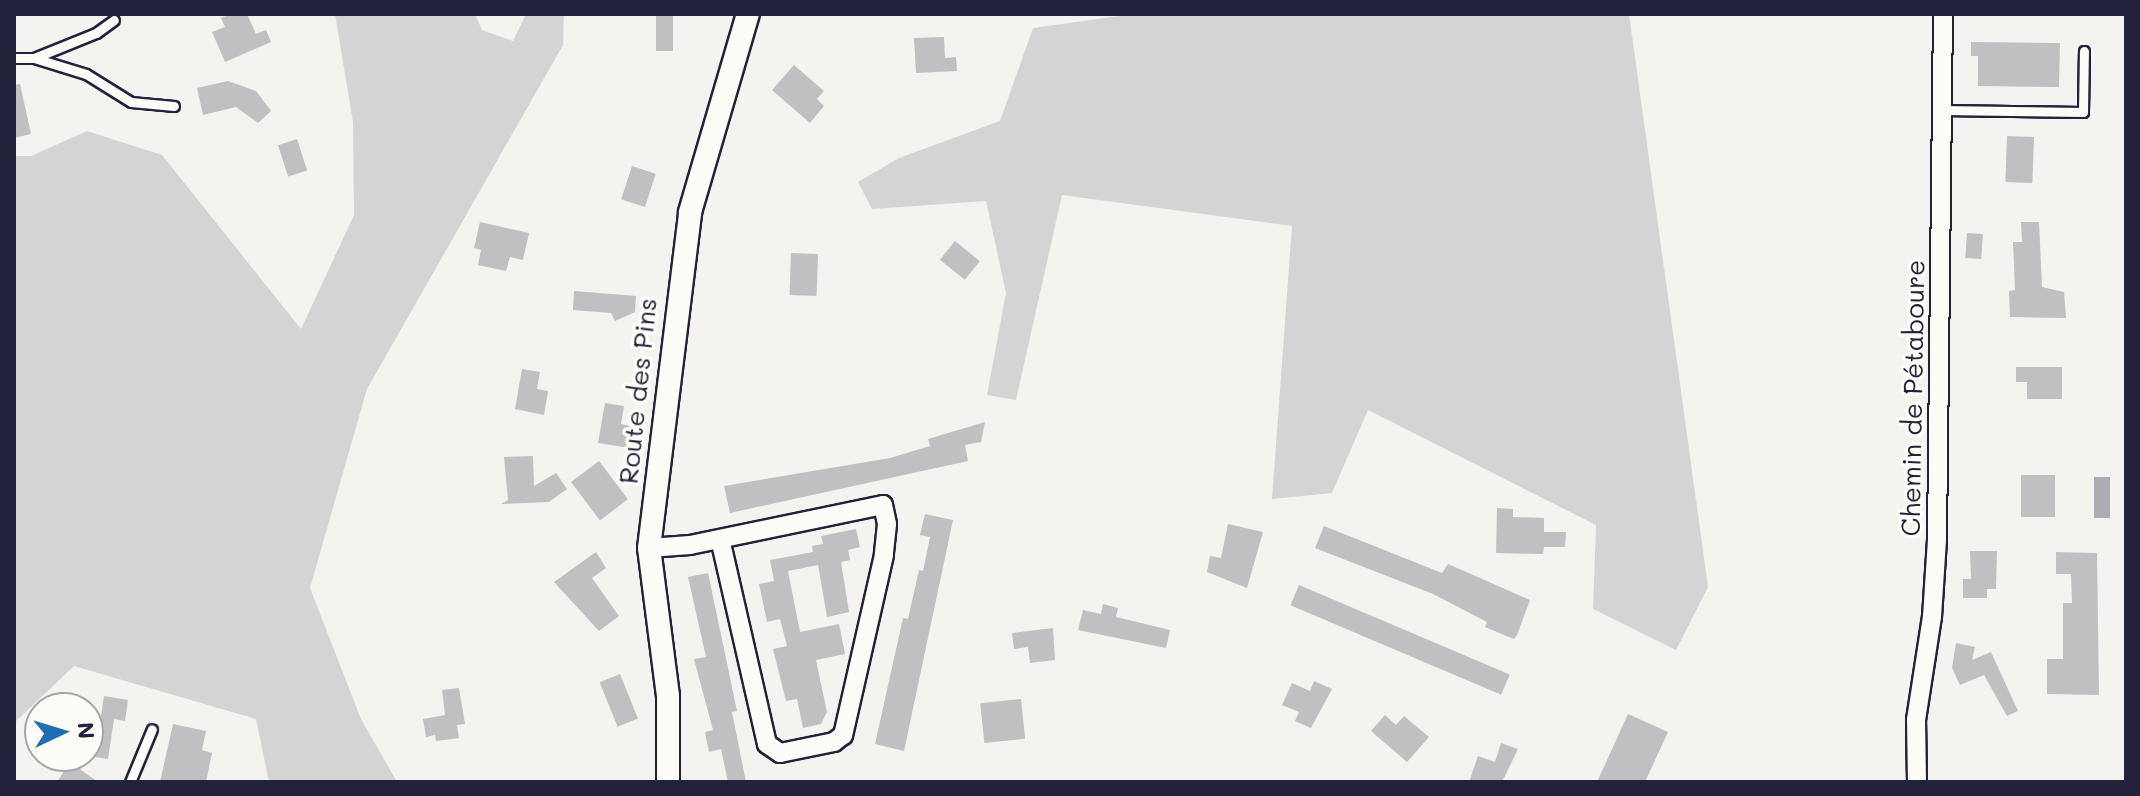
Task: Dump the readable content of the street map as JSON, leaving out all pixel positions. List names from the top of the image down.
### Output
{
  "streets": {
    "street": ["Route des Pins", "Chemin de Pétaboure"]
  },
  "north": "right"
}
